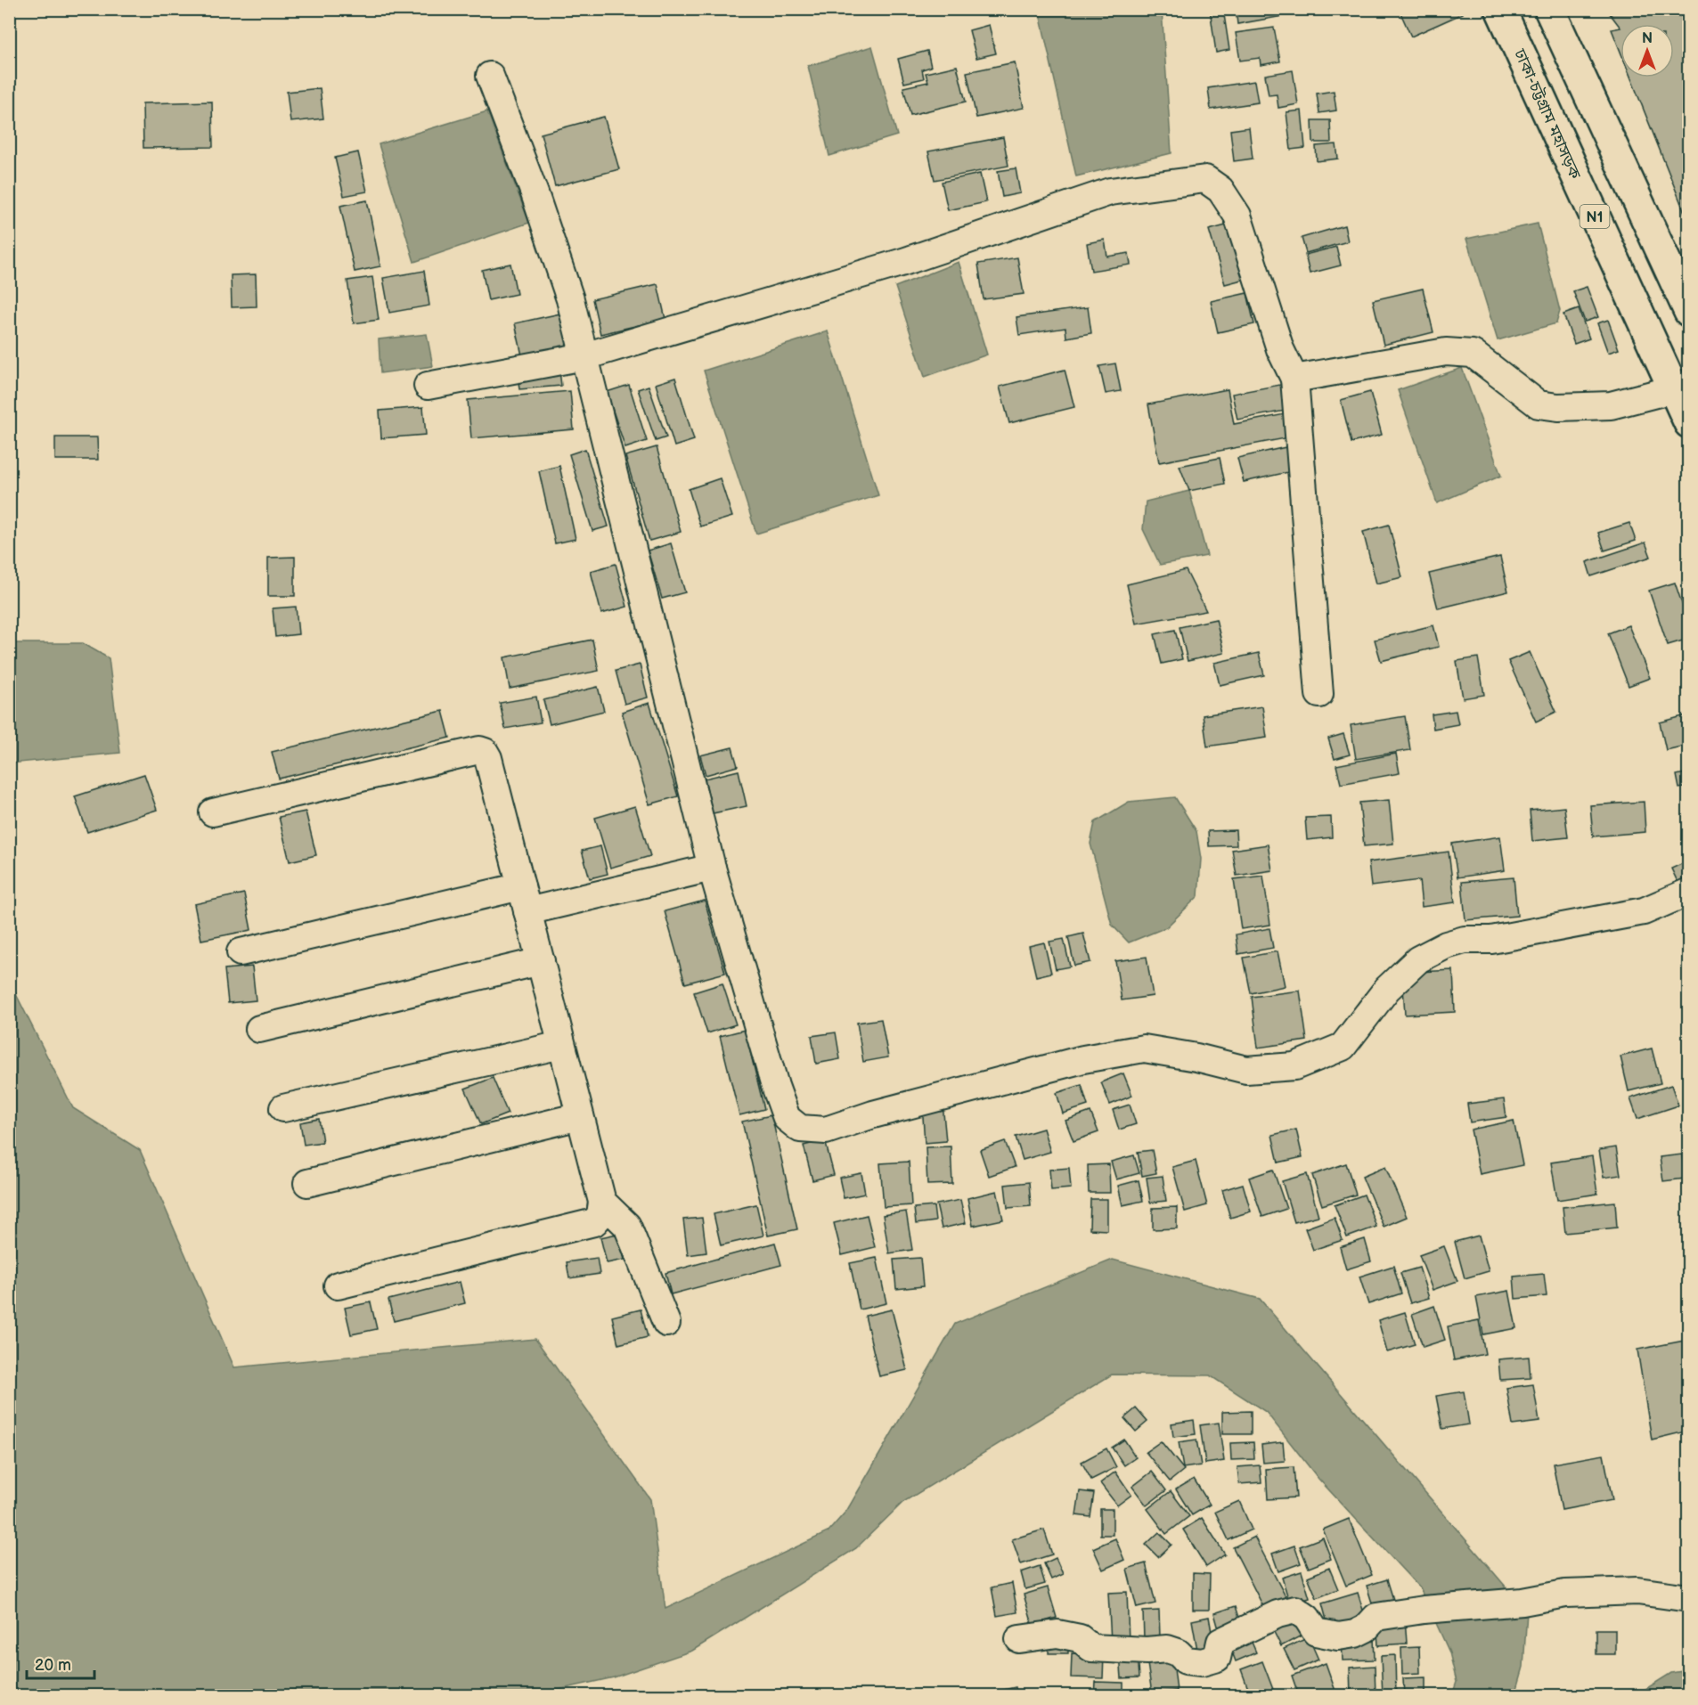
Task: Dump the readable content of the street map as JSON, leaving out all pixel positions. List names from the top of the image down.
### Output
{
  "streets": {
    "highway": ["ঢাকা-চট্টগ্রাম মহাসড়ক", "N1"]
  },
  "scale_bar": "20 m",
  "north": "top"
}
